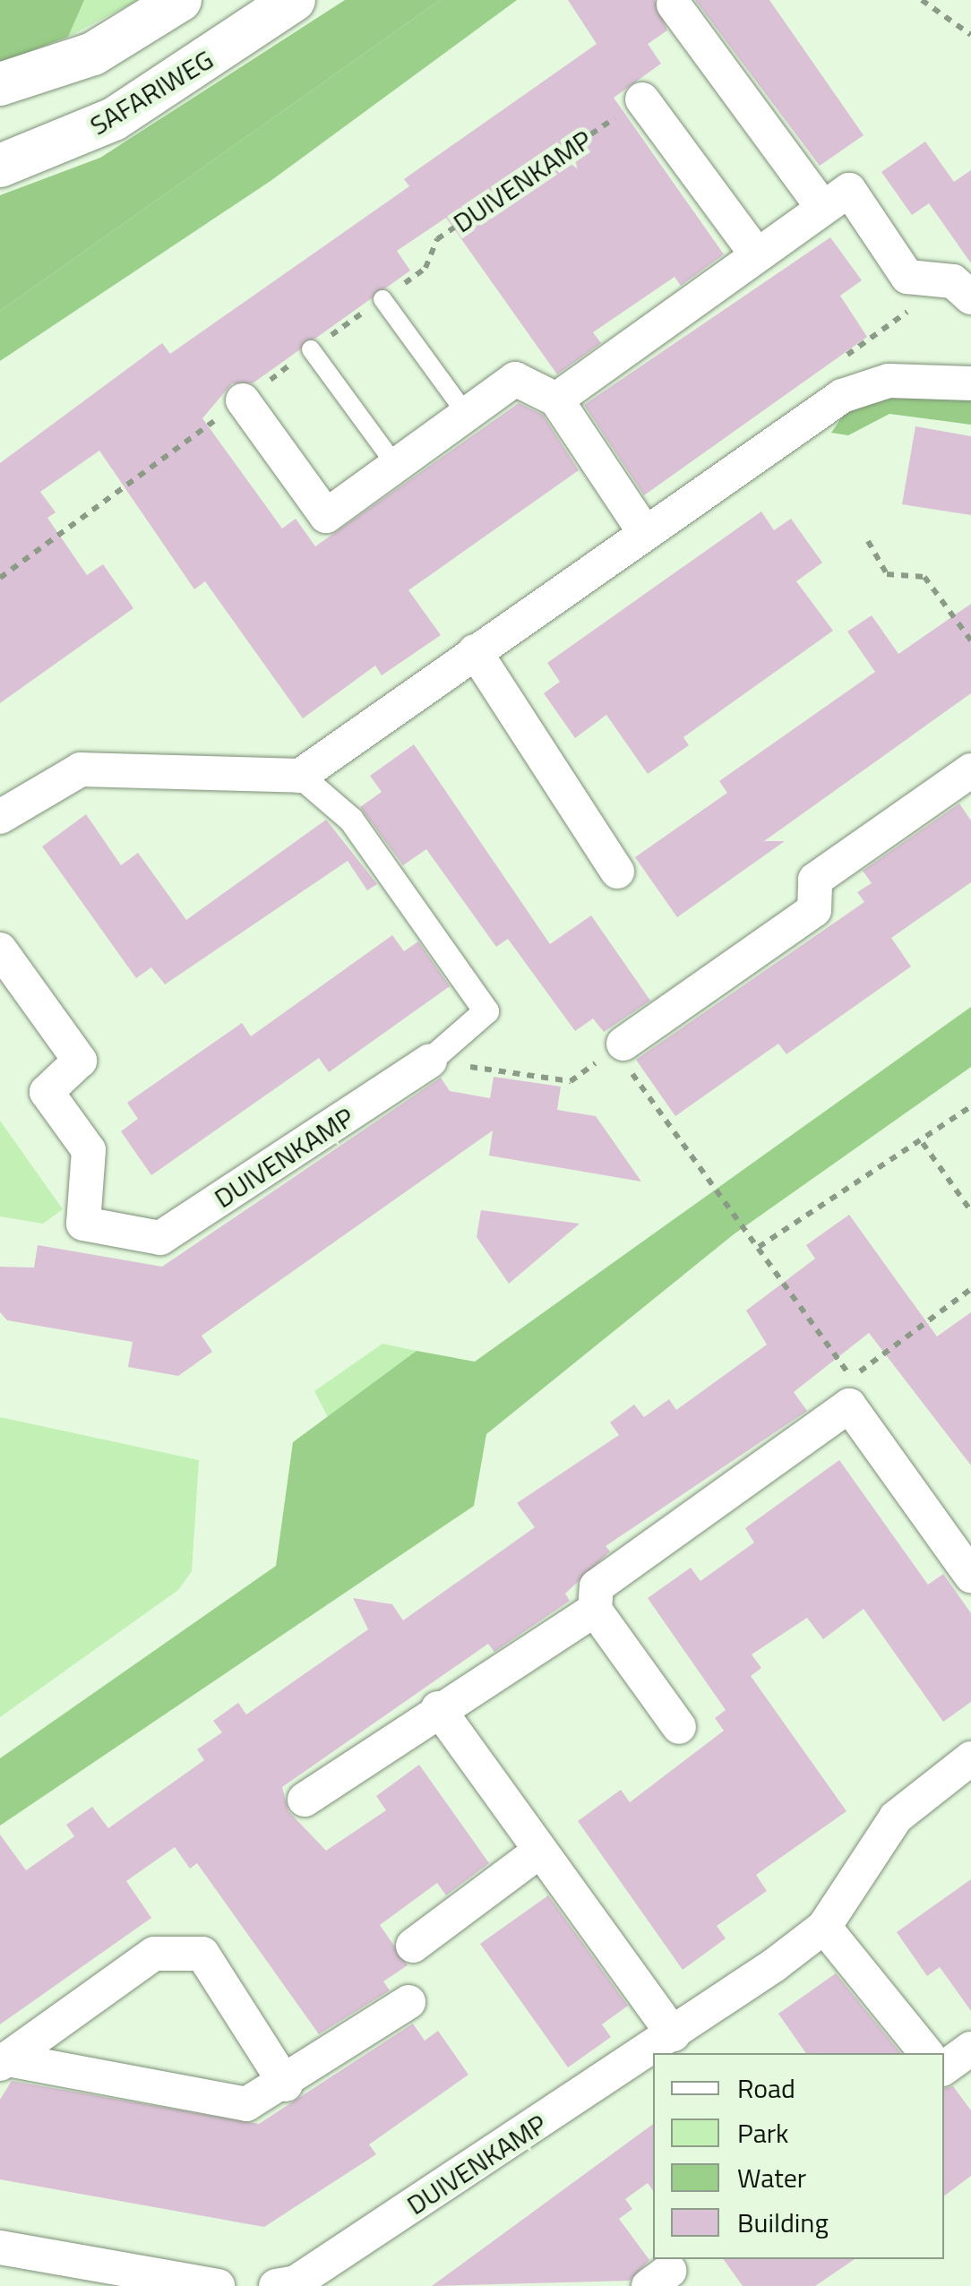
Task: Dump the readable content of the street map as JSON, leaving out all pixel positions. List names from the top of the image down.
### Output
{
  "streets": {
    "street": ["SAFARIWEG", "DUIVENKAMP"]
  },
  "legend": [
    "Road",
    "Park",
    "Water",
    "Building"
  ]
}
